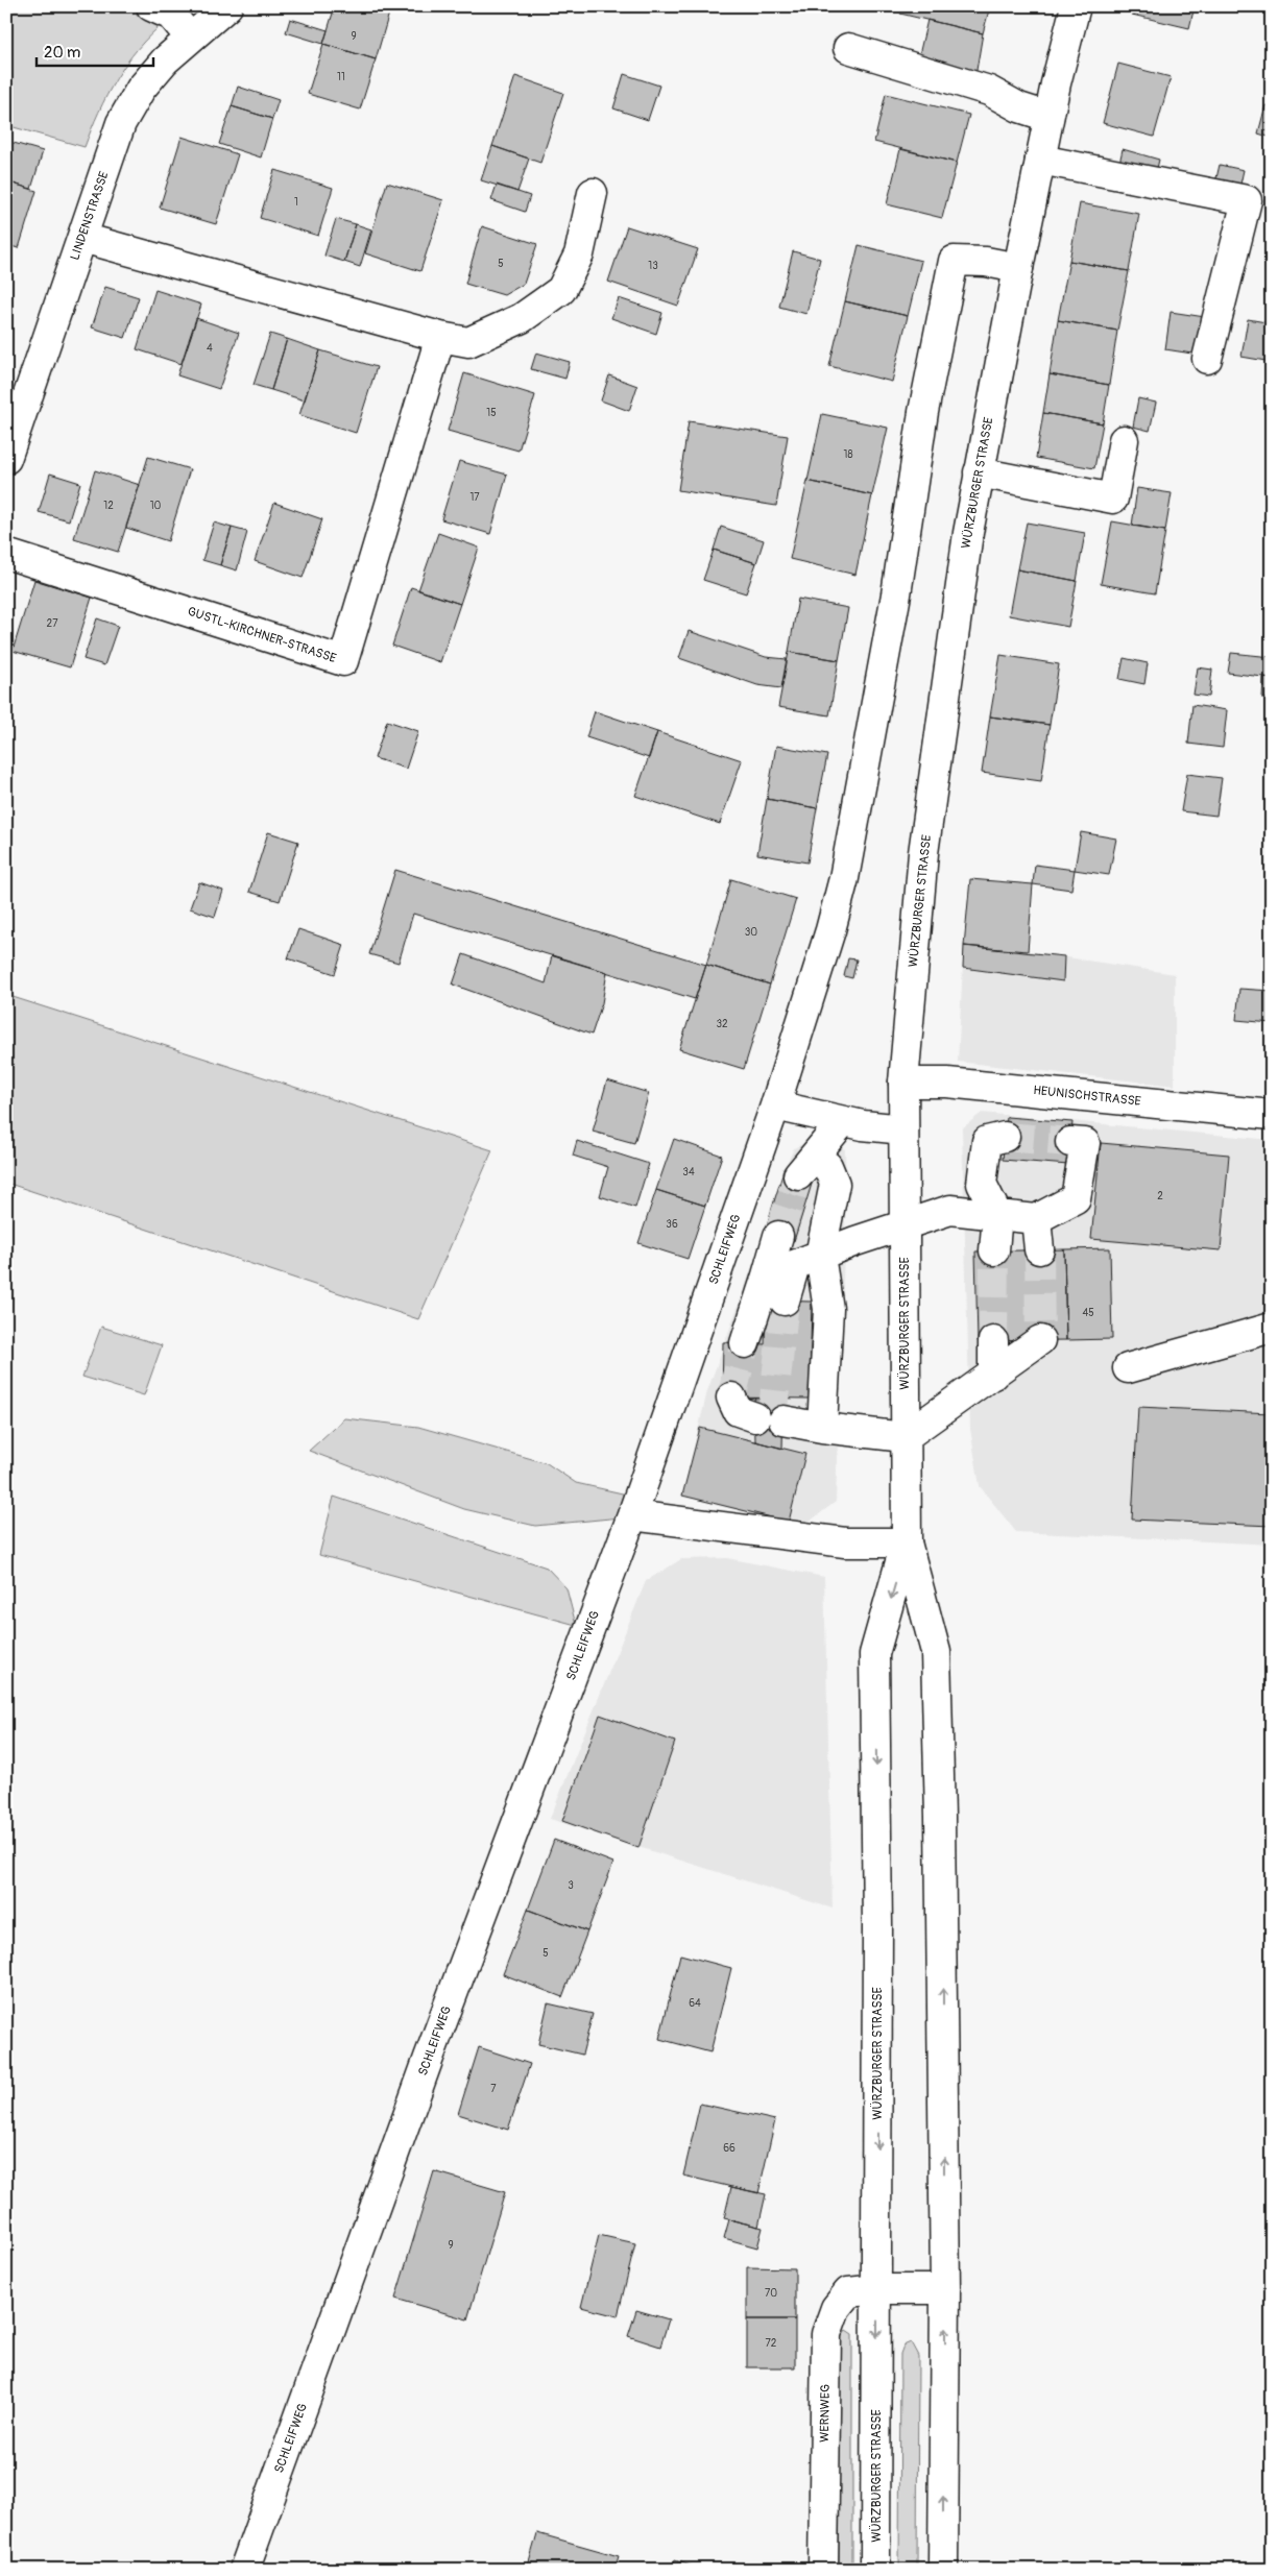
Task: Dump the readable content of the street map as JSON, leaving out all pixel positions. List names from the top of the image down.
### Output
{
  "streets": {
    "street": [
      "LINDENSTRASSE",
      "WÜRZBURGER STRASSE",
      "GUSTL-KIRCHNER-STRASSE",
      "HEUNISCHSTRASSE",
      "SCHLEIFWEG",
      "WERNWEG"
    ]
  },
  "crossings": [
    ["WÜRZBURGER STRASSE", "HEUNISCHSTRASSE"],
    ["WÜRZBURGER STRASSE", "WERNWEG"]
  ],
  "house_numbers": [
    "9",
    "11",
    "1",
    "5",
    "13",
    "4",
    "15",
    "18",
    "17",
    "12",
    "10",
    "27",
    "30",
    "32",
    "34",
    "2",
    "36",
    "45",
    "3",
    "5",
    "64",
    "7",
    "66",
    "9",
    "70",
    "72"
  ],
  "scale_bar": "20 m"
}
